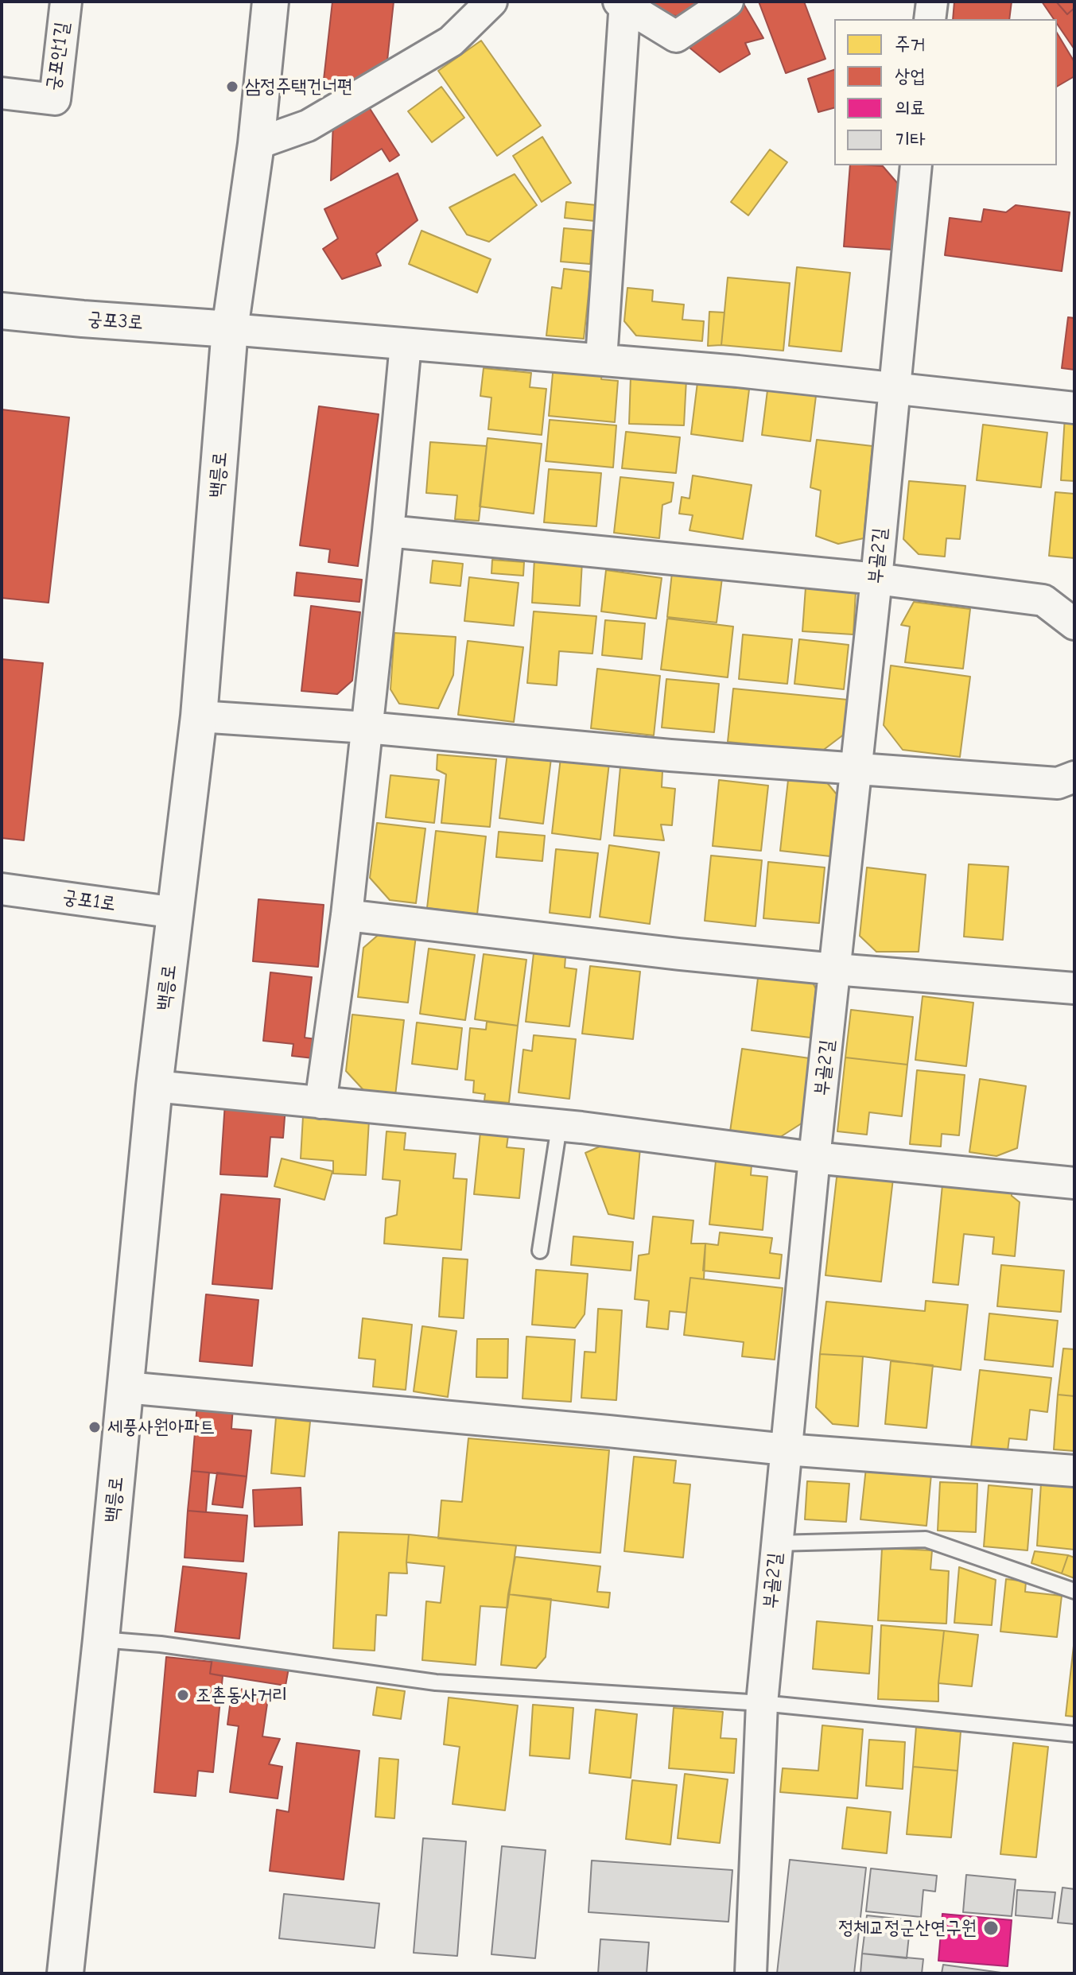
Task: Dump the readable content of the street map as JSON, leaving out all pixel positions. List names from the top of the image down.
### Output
{
  "streets": {
    "street": [
      "궁포안1길",
      "궁포3로",
      "백릉로",
      "부골2길",
      "궁포1로"
    ]
  },
  "crossings": [
    ["궁포3로", "백릉로"],
    ["백릉로", "궁포1로"]
  ],
  "places": [
    "삼정주택건너편",
    "세풍사원아파트",
    "조촌동사거리",
    "정체교정군산연구원"
  ],
  "legend": [
    "주거",
    "상업",
    "의료",
    "기타"
  ]
}
